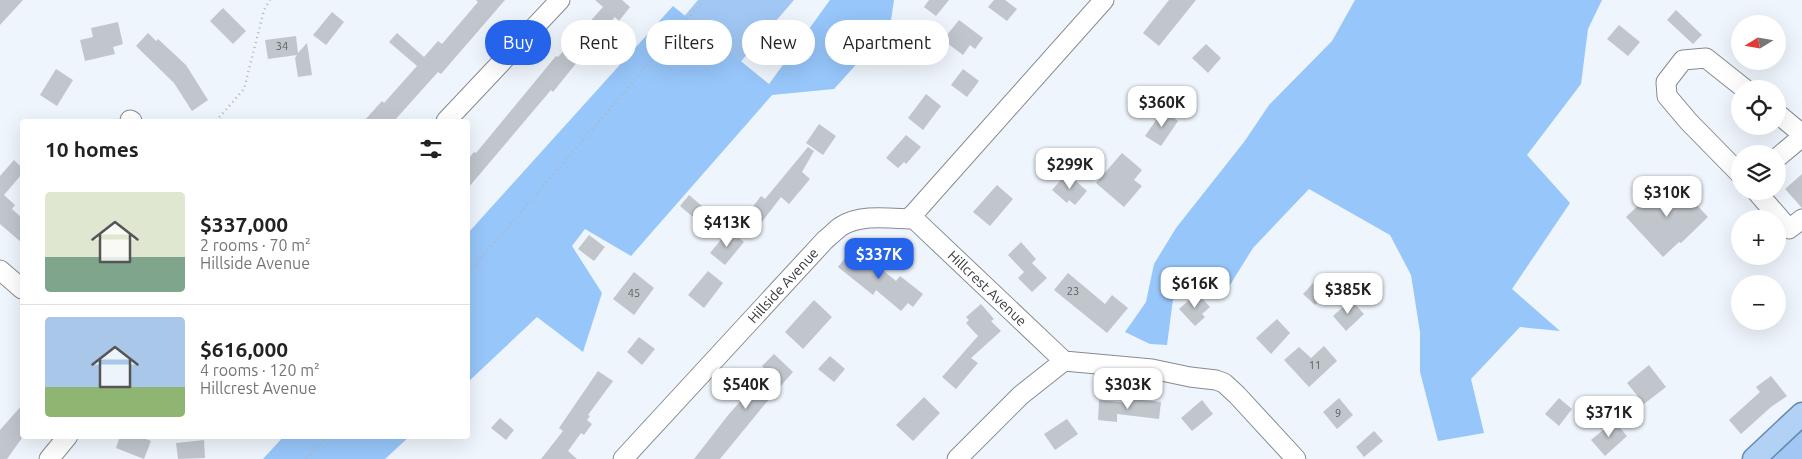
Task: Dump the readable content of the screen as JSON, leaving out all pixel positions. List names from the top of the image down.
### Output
{
  "streets": {
    "street": ["Hillside Avenue", "Hillcrest Avenue"]
  },
  "crossings": [
    ["Hillside Avenue", "Hillcrest Avenue"]
  ],
  "house_numbers": [
    "34",
    "23",
    "45",
    "11",
    "9"
  ],
  "north": "left",
  "page": {
    "map_buttons": ["+", "−"],
    "chip": [
      "Buy",
      "Rent",
      "Filters",
      "New",
      "Apartment"
    ],
    "price": [
      "$360K",
      "$299K",
      "$310K",
      "$413K",
      "$337K",
      "$616K",
      "$385K",
      "$540K",
      "$303K",
      "$371K"
    ],
    "heading": "10 homes",
    "list": [
      {
        "name": "$337,000",
        "note": "2 rooms · 70 m² · Hillside Avenue"
      },
      {
        "name": "$616,000",
        "note": "4 rooms · 120 m² · Hillcrest Avenue"
      }
    ]
  }
}
